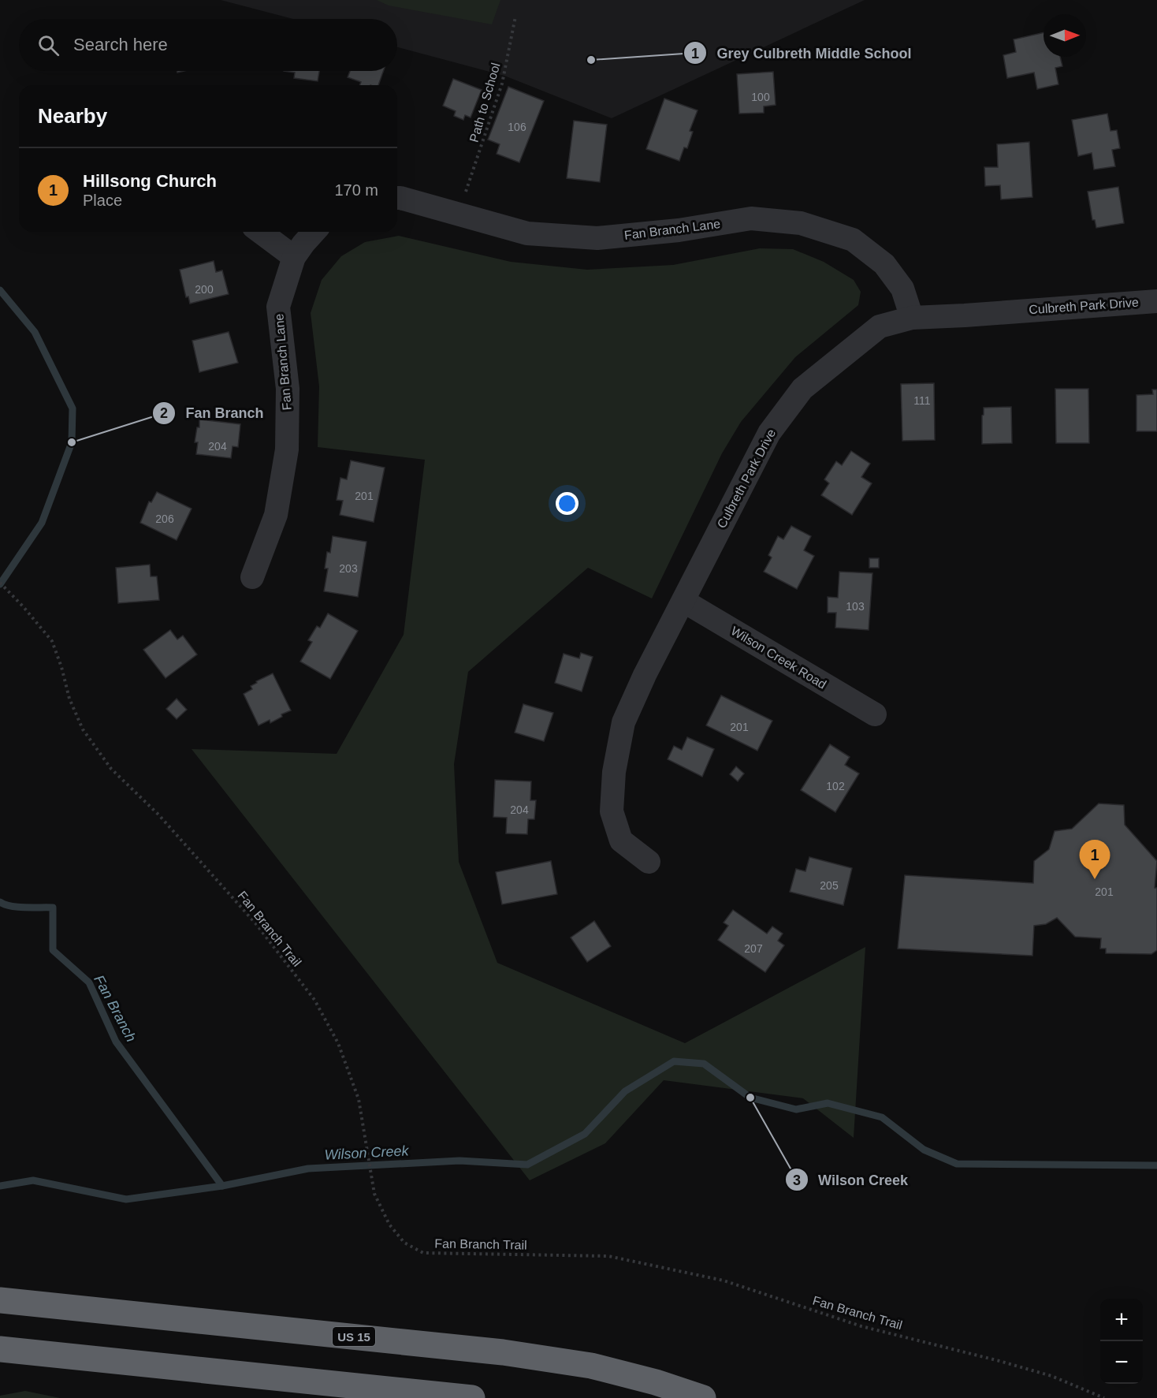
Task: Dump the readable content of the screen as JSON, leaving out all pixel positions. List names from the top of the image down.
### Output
{
  "streets": {
    "highway": ["US 15"],
    "street": ["Fan Branch Lane", "Culbreth Park Drive", "Wilson Creek Road"],
    "path": ["Path to School", "Fan Branch Trail"]
  },
  "crossings": [
    ["Fan Branch Lane", "Culbreth Park Drive"],
    ["Culbreth Park Drive", "Wilson Creek Road"]
  ],
  "water": ["Fan Branch", "Wilson Creek"],
  "places": ["Grey Culbreth Middle School", "Fan Branch", "Wilson Creek"],
  "house_numbers": [
    "100",
    "106",
    "200",
    "111",
    "204",
    "201",
    "206",
    "203",
    "103",
    "201",
    "102",
    "204",
    "205",
    "201",
    "207"
  ],
  "north": "right",
  "page": {
    "search": "Search here",
    "heading": "Nearby",
    "list": [
      {
        "mark": "1",
        "name": "Hillsong Church",
        "note": "Place",
        "value": "170 m"
      }
    ],
    "pins": "1",
    "map_buttons": ["+", "−"]
  }
}
